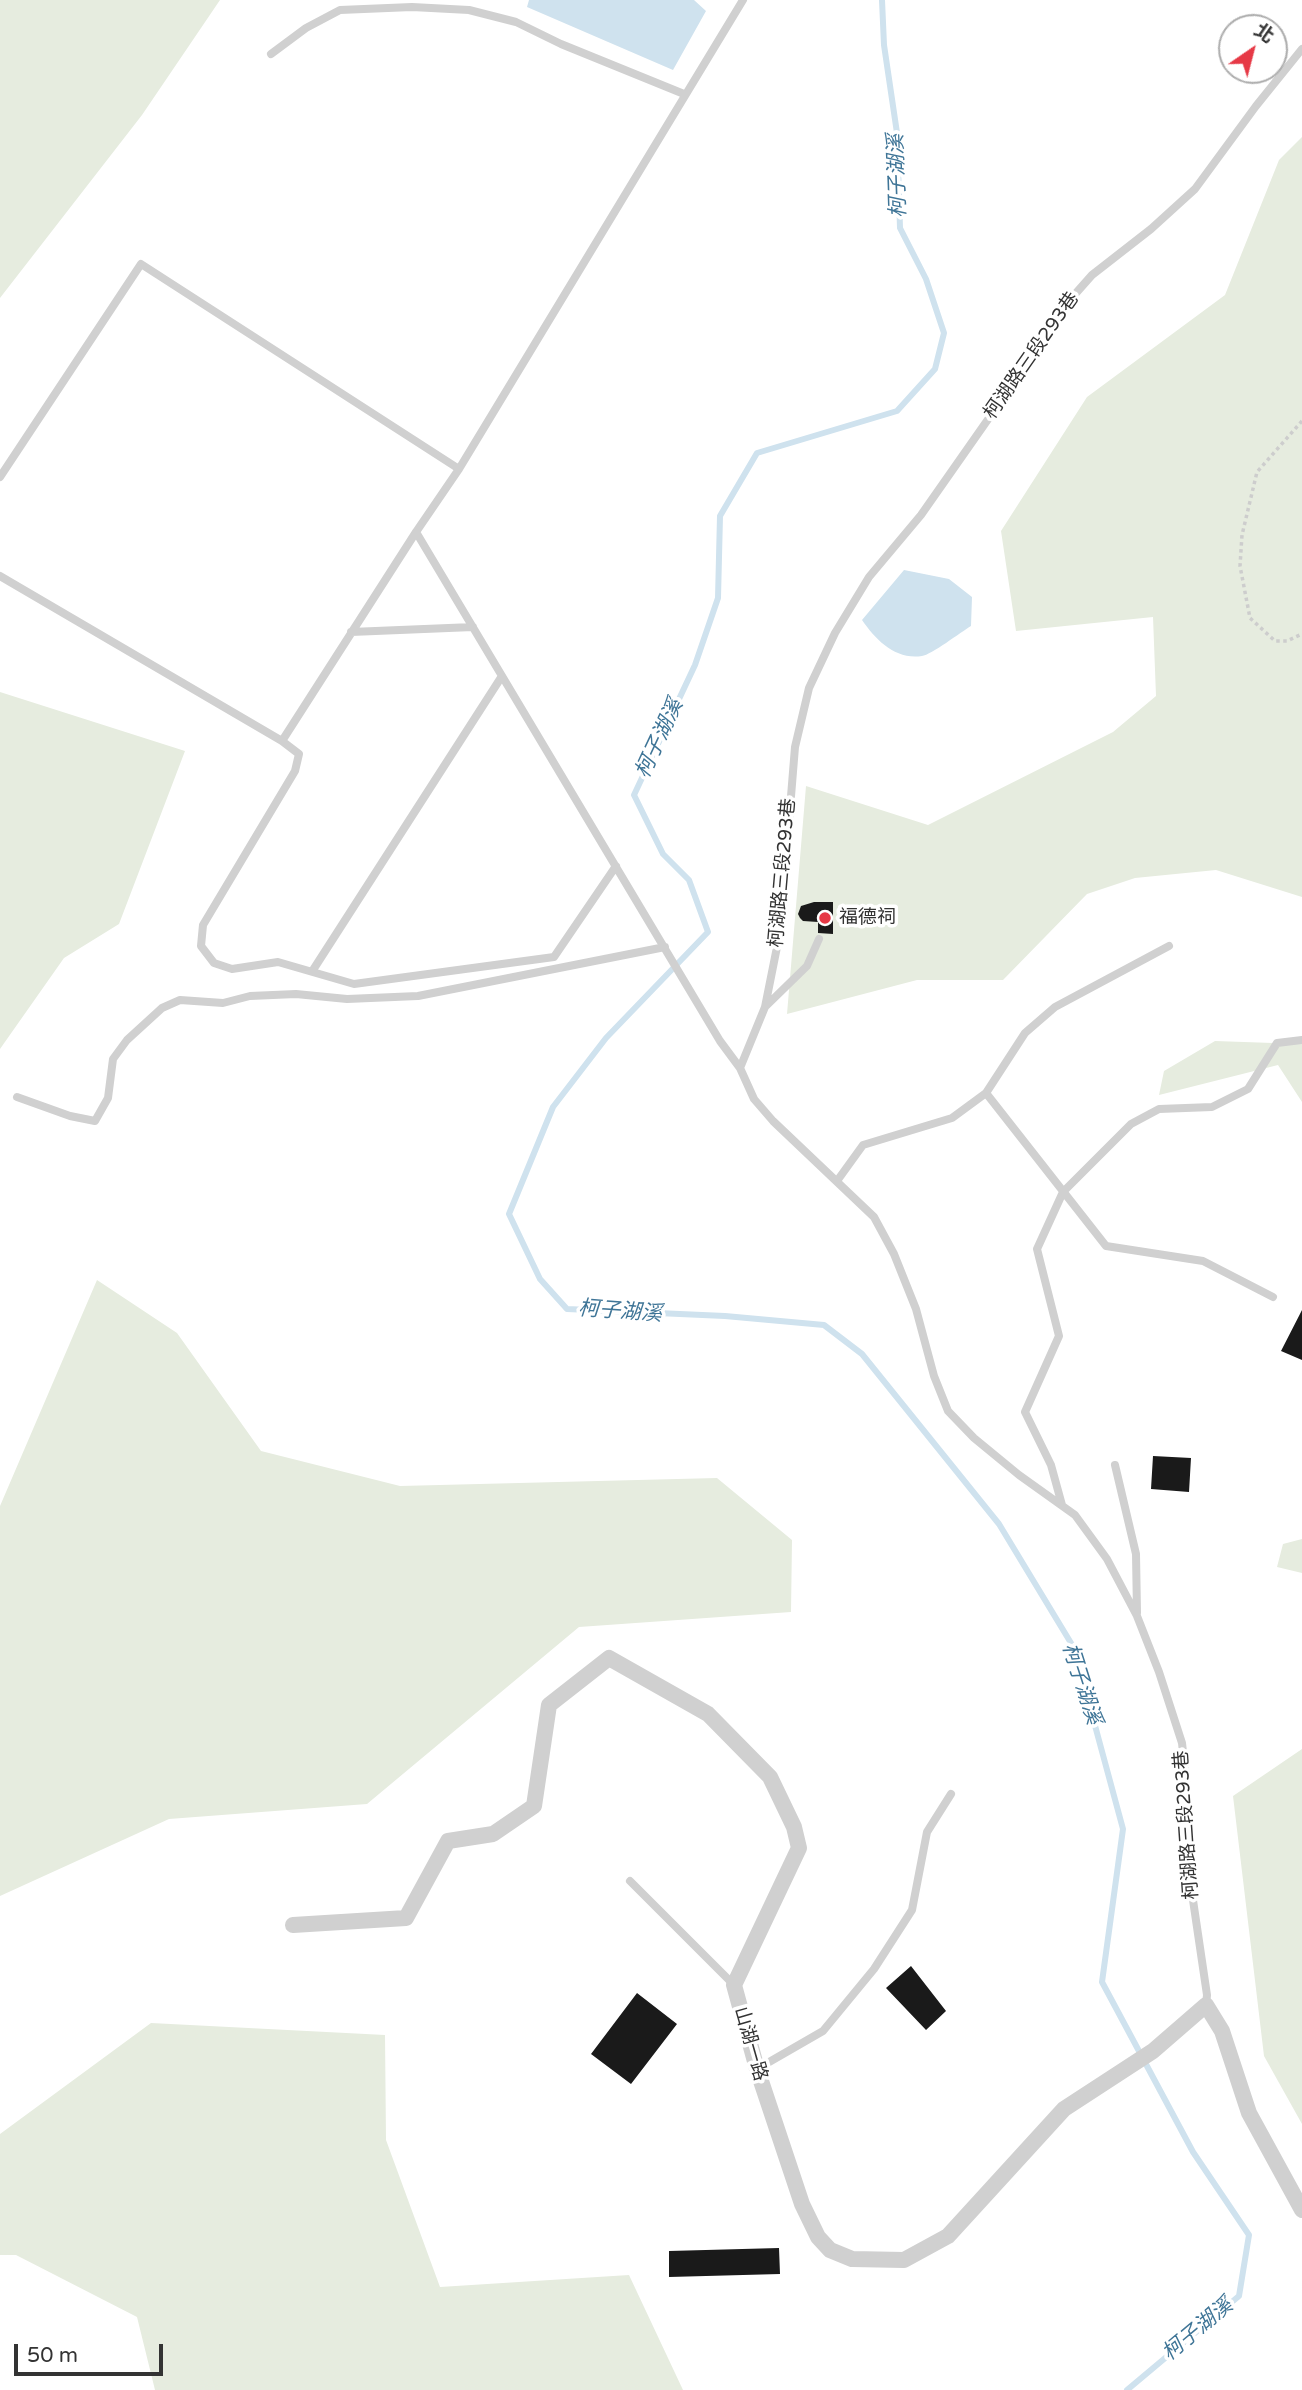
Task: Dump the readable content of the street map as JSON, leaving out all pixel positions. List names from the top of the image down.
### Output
{
  "streets": {
    "street": ["山湖一路"],
    "lane": ["柯湖路三段293巷"]
  },
  "crossings": [
    ["柯湖路三段293巷", "山湖一路"]
  ],
  "water": ["柯子湖溪"],
  "places": ["福德祠"],
  "scale_bar": "50 m",
  "north": "top right"
}
